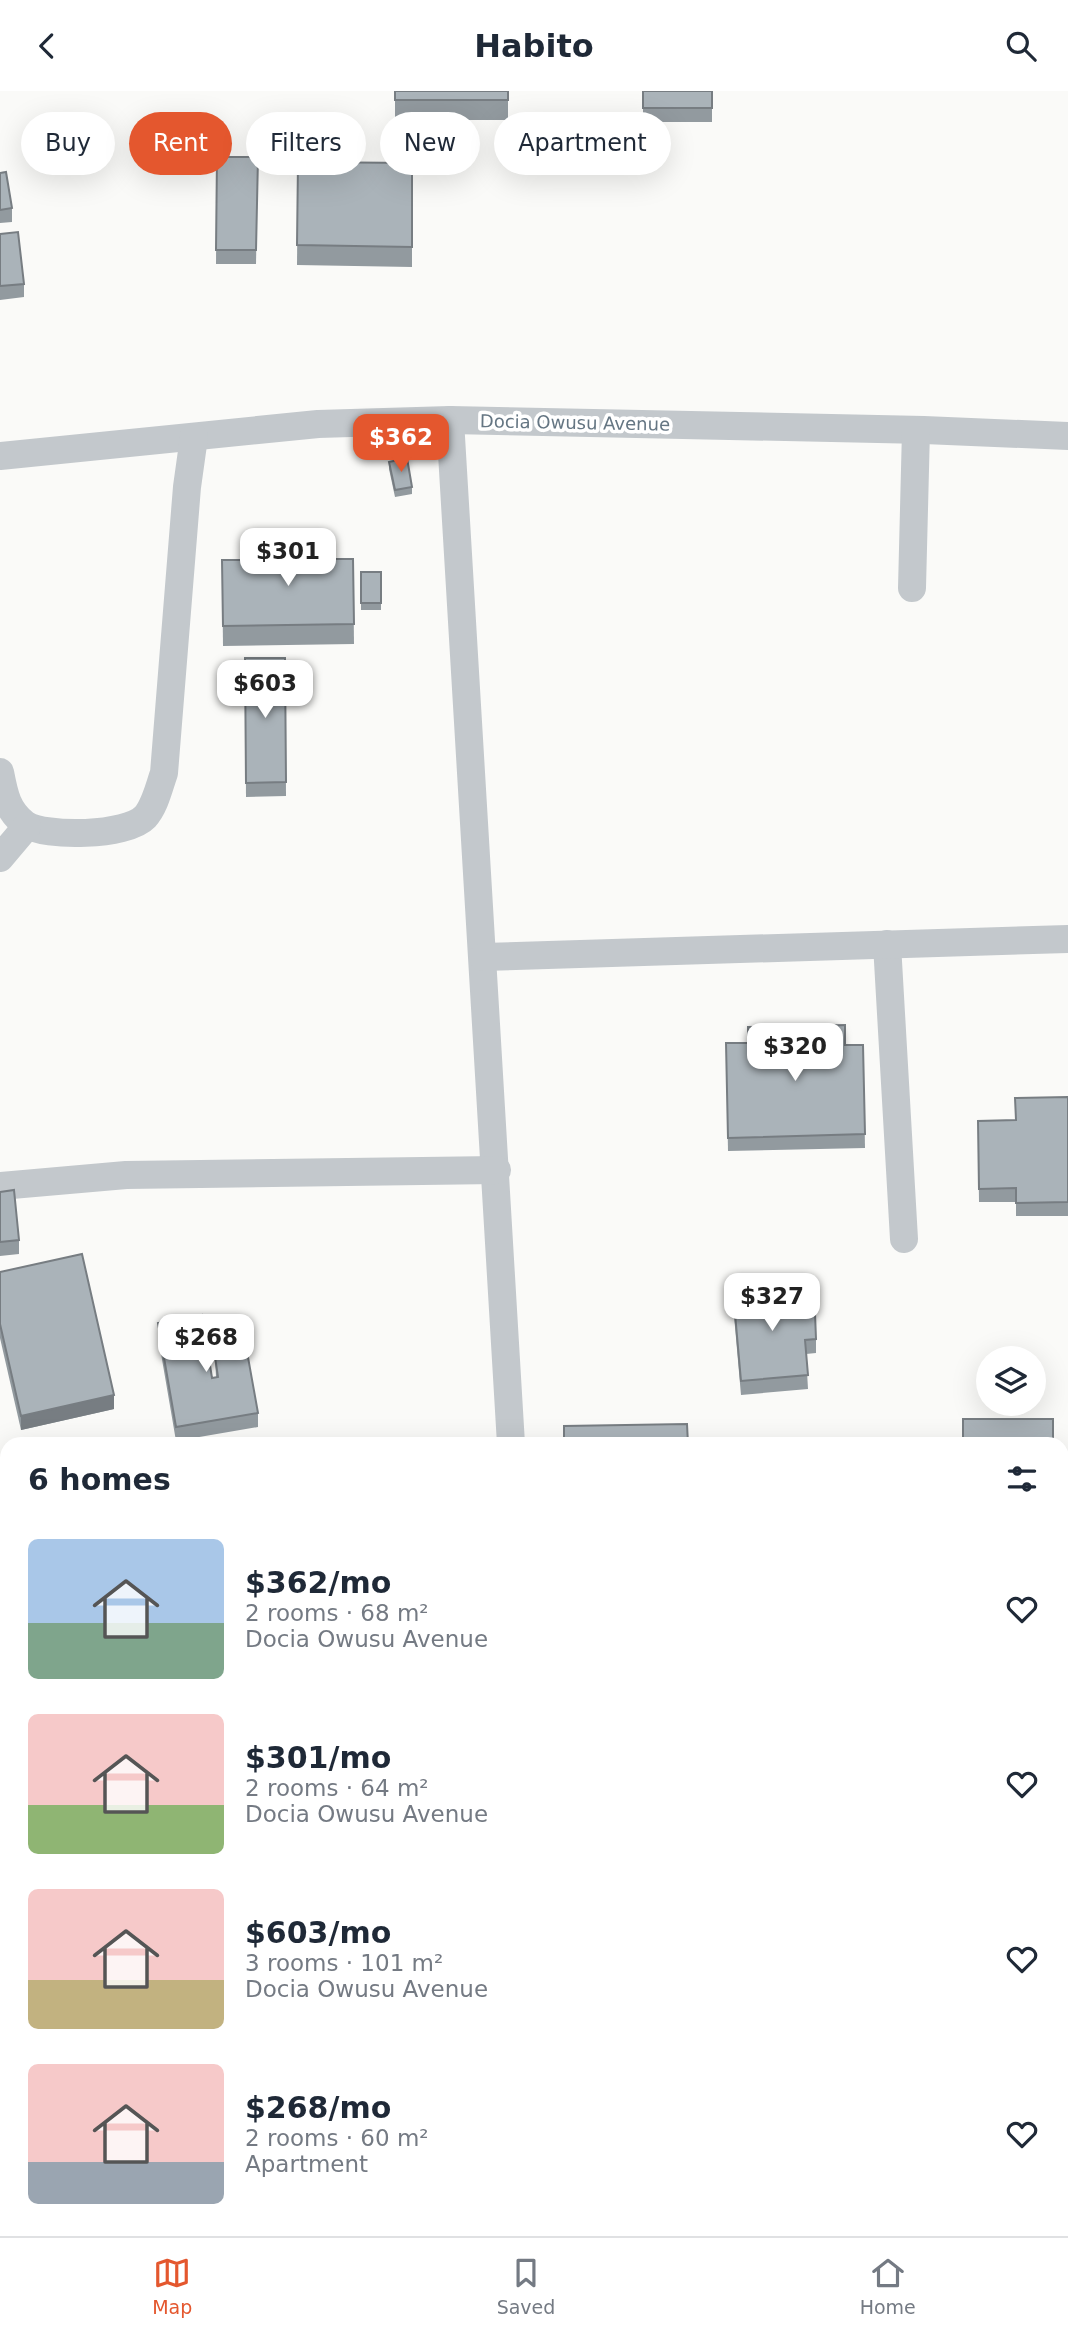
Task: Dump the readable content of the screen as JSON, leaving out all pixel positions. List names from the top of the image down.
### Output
{
  "streets": {
    "street": ["Docia Owusu Avenue"]
  },
  "page": {
    "header": "Habito",
    "chip": [
      "Buy",
      "Rent",
      "Filters",
      "New",
      "Apartment"
    ],
    "price": [
      "$362",
      "$301",
      "$603",
      "$320",
      "$327",
      "$268"
    ],
    "heading": "6 homes",
    "list": [
      {
        "name": "$362/mo",
        "note": "2 rooms · 68 m² · Docia Owusu Avenue"
      },
      {
        "name": "$301/mo",
        "note": "2 rooms · 64 m² · Docia Owusu Avenue"
      },
      {
        "name": "$603/mo",
        "note": "3 rooms · 101 m² · Docia Owusu Avenue"
      },
      {
        "name": "$268/mo",
        "note": "2 rooms · 60 m² · Apartment"
      }
    ],
    "tabs": ["Map", "Saved", "Home"]
  }
}
